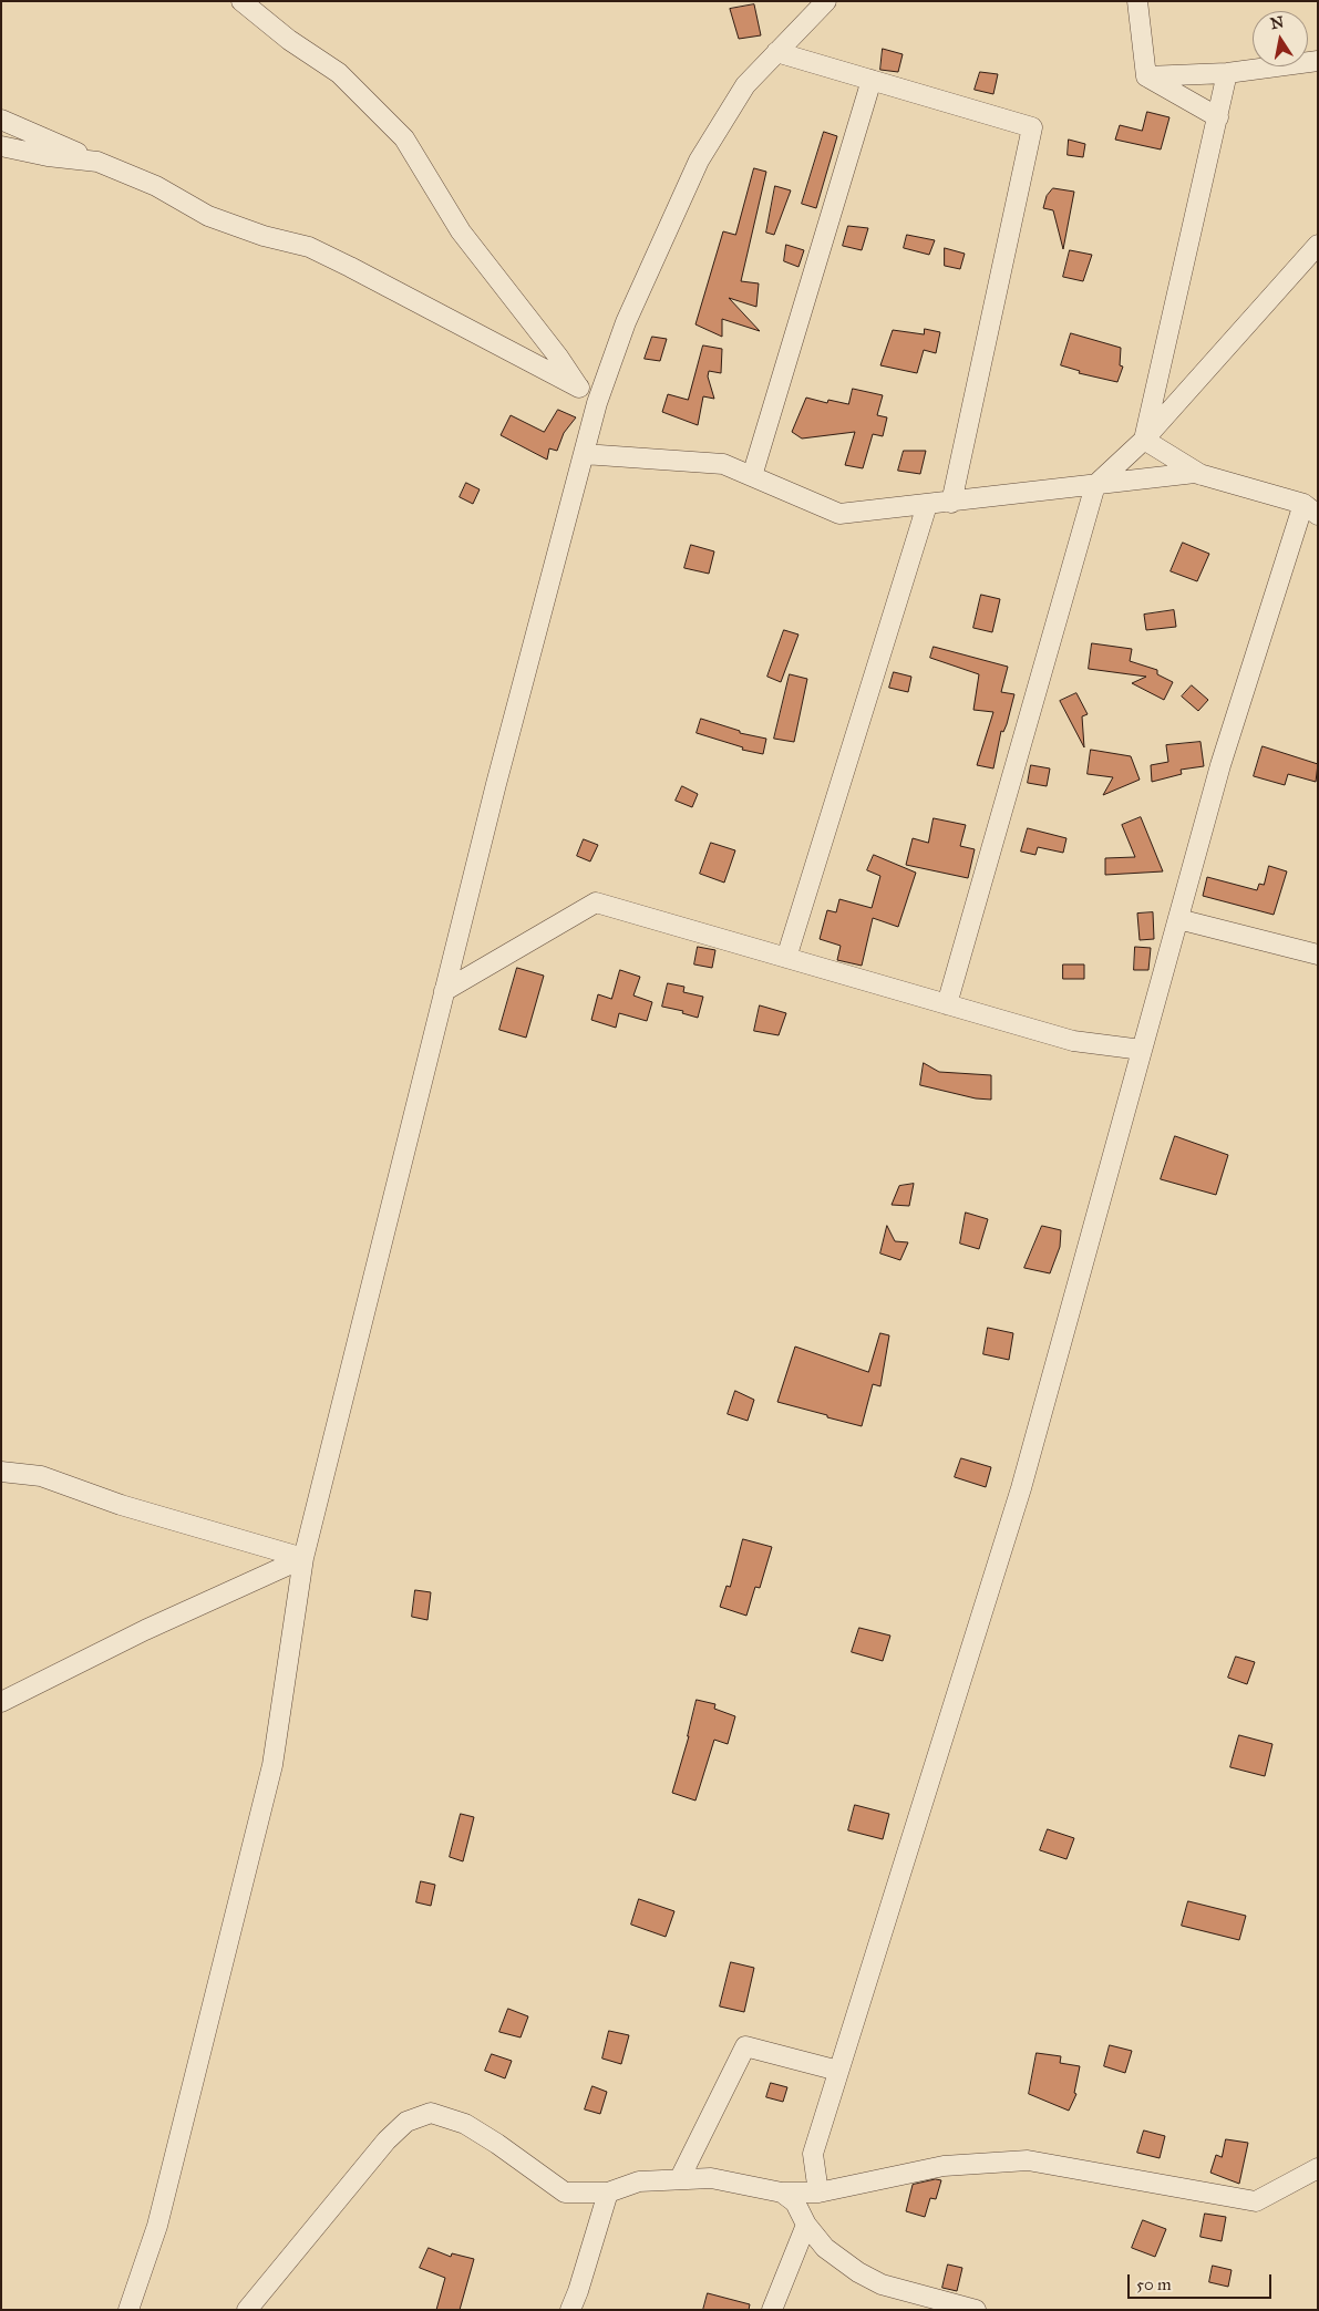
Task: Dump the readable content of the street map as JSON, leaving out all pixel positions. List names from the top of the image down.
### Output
{
  "scale_bar": "50 m",
  "north": "top"
}
